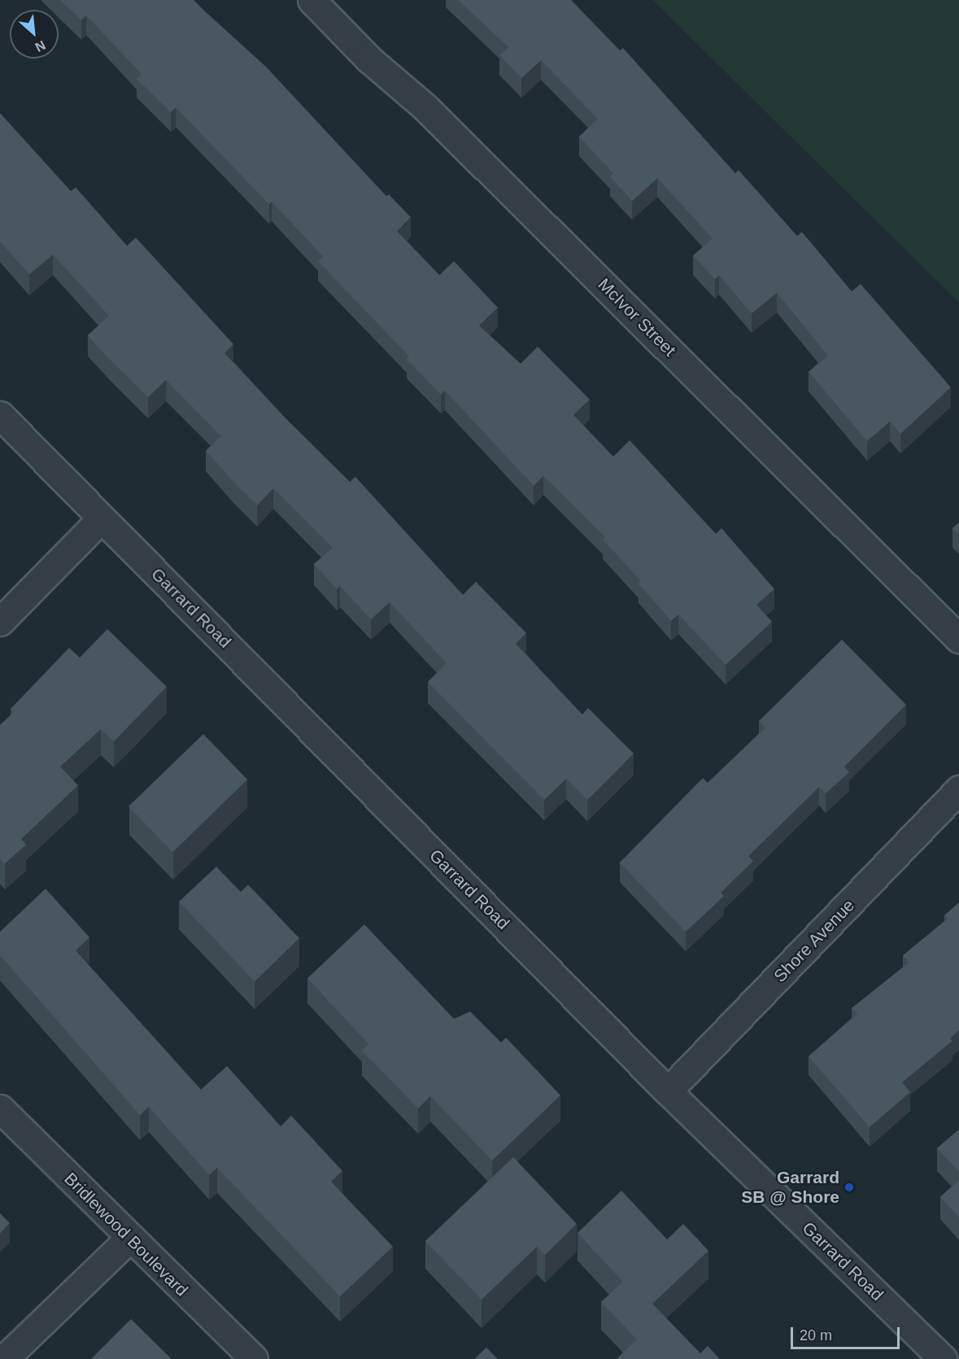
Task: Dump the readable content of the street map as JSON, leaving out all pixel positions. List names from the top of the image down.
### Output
{
  "streets": {
    "street": [
      "McIvor Street",
      "Garrard Road",
      "Shore Avenue",
      "Bridlewood Boulevard"
    ]
  },
  "crossings": [
    ["Garrard Road", "Shore Avenue"]
  ],
  "places": ["Garrard SB @ Shore"],
  "scale_bar": "20 m",
  "north": "bottom right"
}
